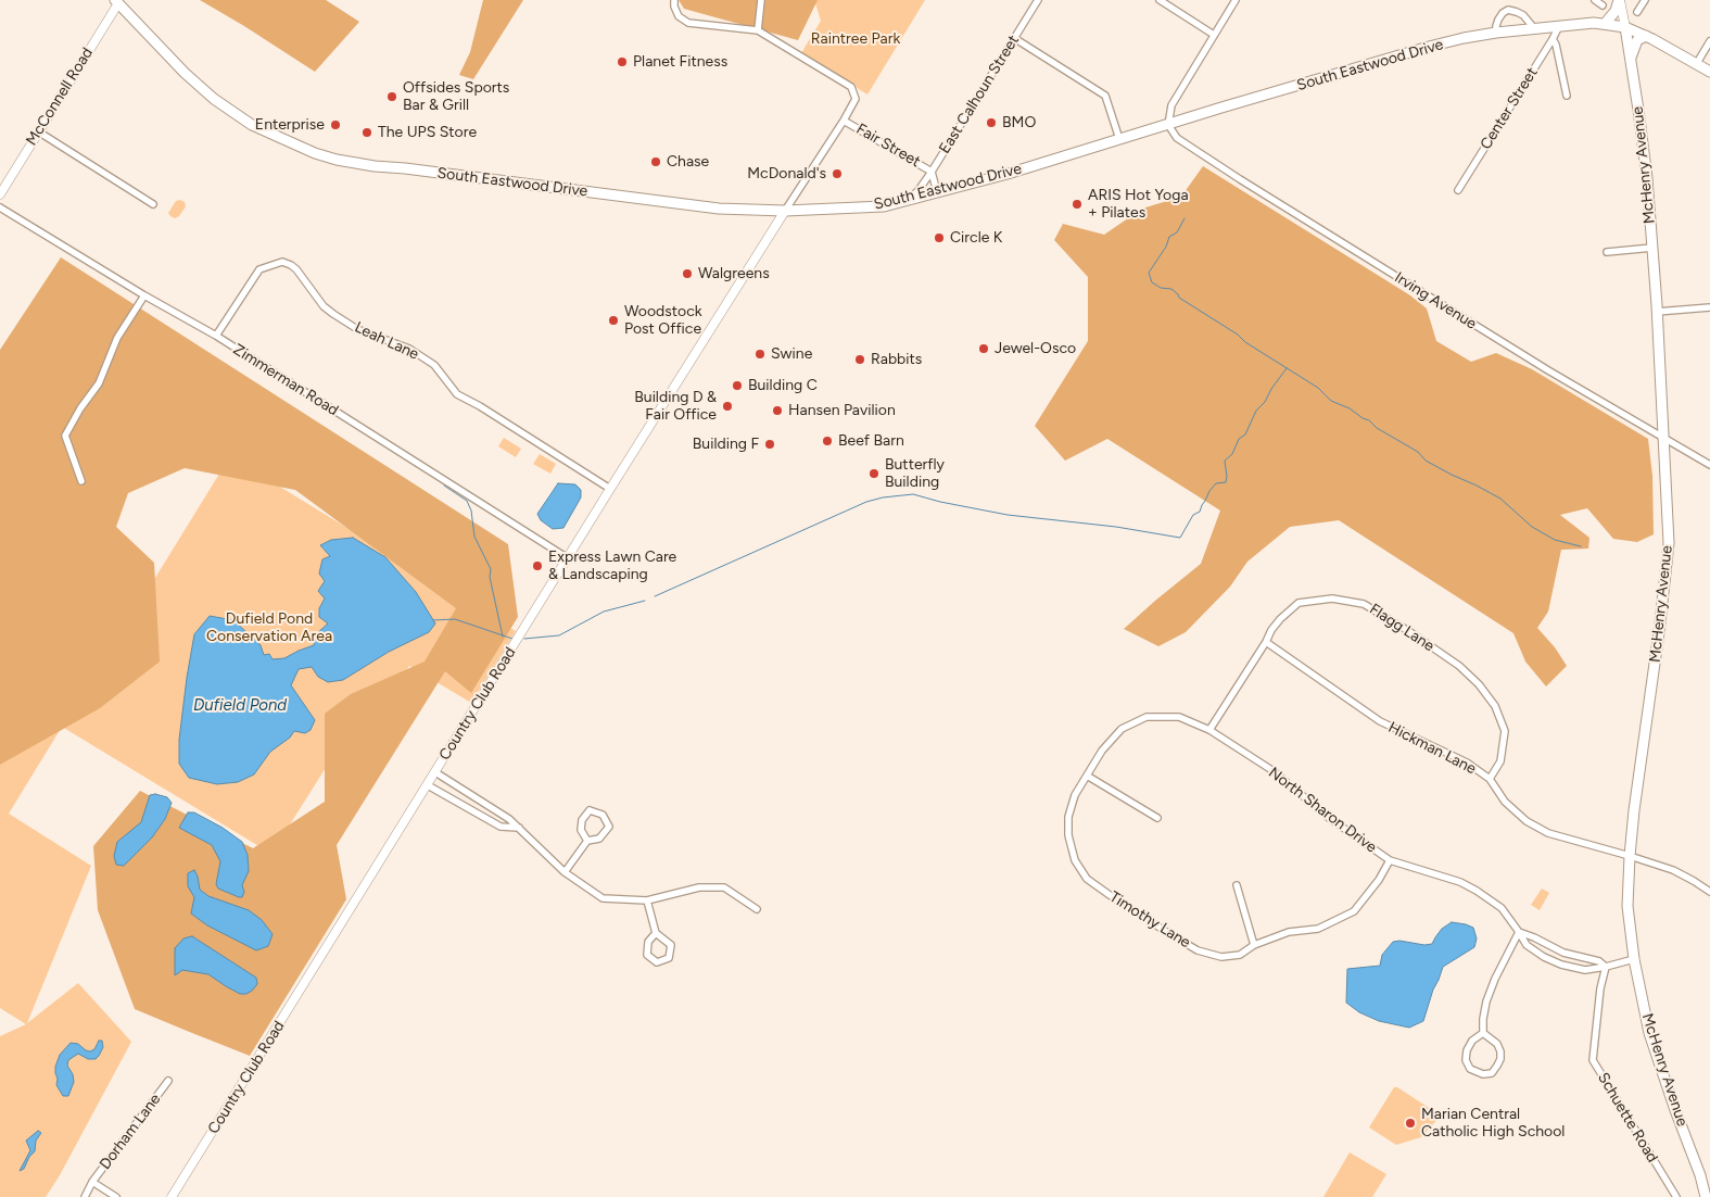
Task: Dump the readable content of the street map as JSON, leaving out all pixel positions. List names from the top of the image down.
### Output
{
  "streets": {
    "main road": ["South Eastwood Drive", "McHenry Avenue"],
    "street": [
      "East Calhoun Street",
      "McConnell Road",
      "Center Street",
      "Fair Street",
      "Irving Avenue",
      "Leah Lane",
      "Zimmerman Road",
      "Flagg Lane",
      "Country Club Road",
      "Hickman Lane",
      "North Sharon Drive",
      "Timothy Lane",
      "Schuette Road",
      "Dorham Lane"
    ]
  },
  "crossings": [
    ["South Eastwood Drive", "East Calhoun Street"],
    ["South Eastwood Drive", "McConnell Road"],
    ["South Eastwood Drive", "Center Street"],
    ["South Eastwood Drive", "McHenry Avenue"],
    ["South Eastwood Drive", "Irving Avenue"],
    ["South Eastwood Drive", "Country Club Road"],
    ["East Calhoun Street", "Fair Street"],
    ["McHenry Avenue", "Irving Avenue"],
    ["McHenry Avenue", "Hickman Lane"],
    ["Leah Lane", "Zimmerman Road"],
    ["Leah Lane", "Country Club Road"],
    ["Zimmerman Road", "Country Club Road"],
    ["Flagg Lane", "Hickman Lane"],
    ["Flagg Lane", "North Sharon Drive"],
    ["North Sharon Drive", "Timothy Lane"],
    ["North Sharon Drive", "Schuette Road"]
  ],
  "water": ["Dufield Pond"],
  "parks": ["Raintree Park", "Dufield Pond Conservation Area"],
  "places": [
    "Planet Fitness",
    "Offsides Sports Bar & Grill",
    "BMO",
    "Enterprise",
    "The UPS Store",
    "Chase",
    "McDonald's",
    "ARIS Hot Yoga + Pilates",
    "Circle K",
    "Walgreens",
    "Woodstock Post Office",
    "Jewel-Osco",
    "Swine",
    "Rabbits",
    "Building C",
    "Building D & Fair Office",
    "Hansen Pavilion",
    "Beef Barn",
    "Building F",
    "Butterfly Building",
    "Express Lawn Care & Landscaping",
    "Marian Central Catholic High School"
  ]
}
